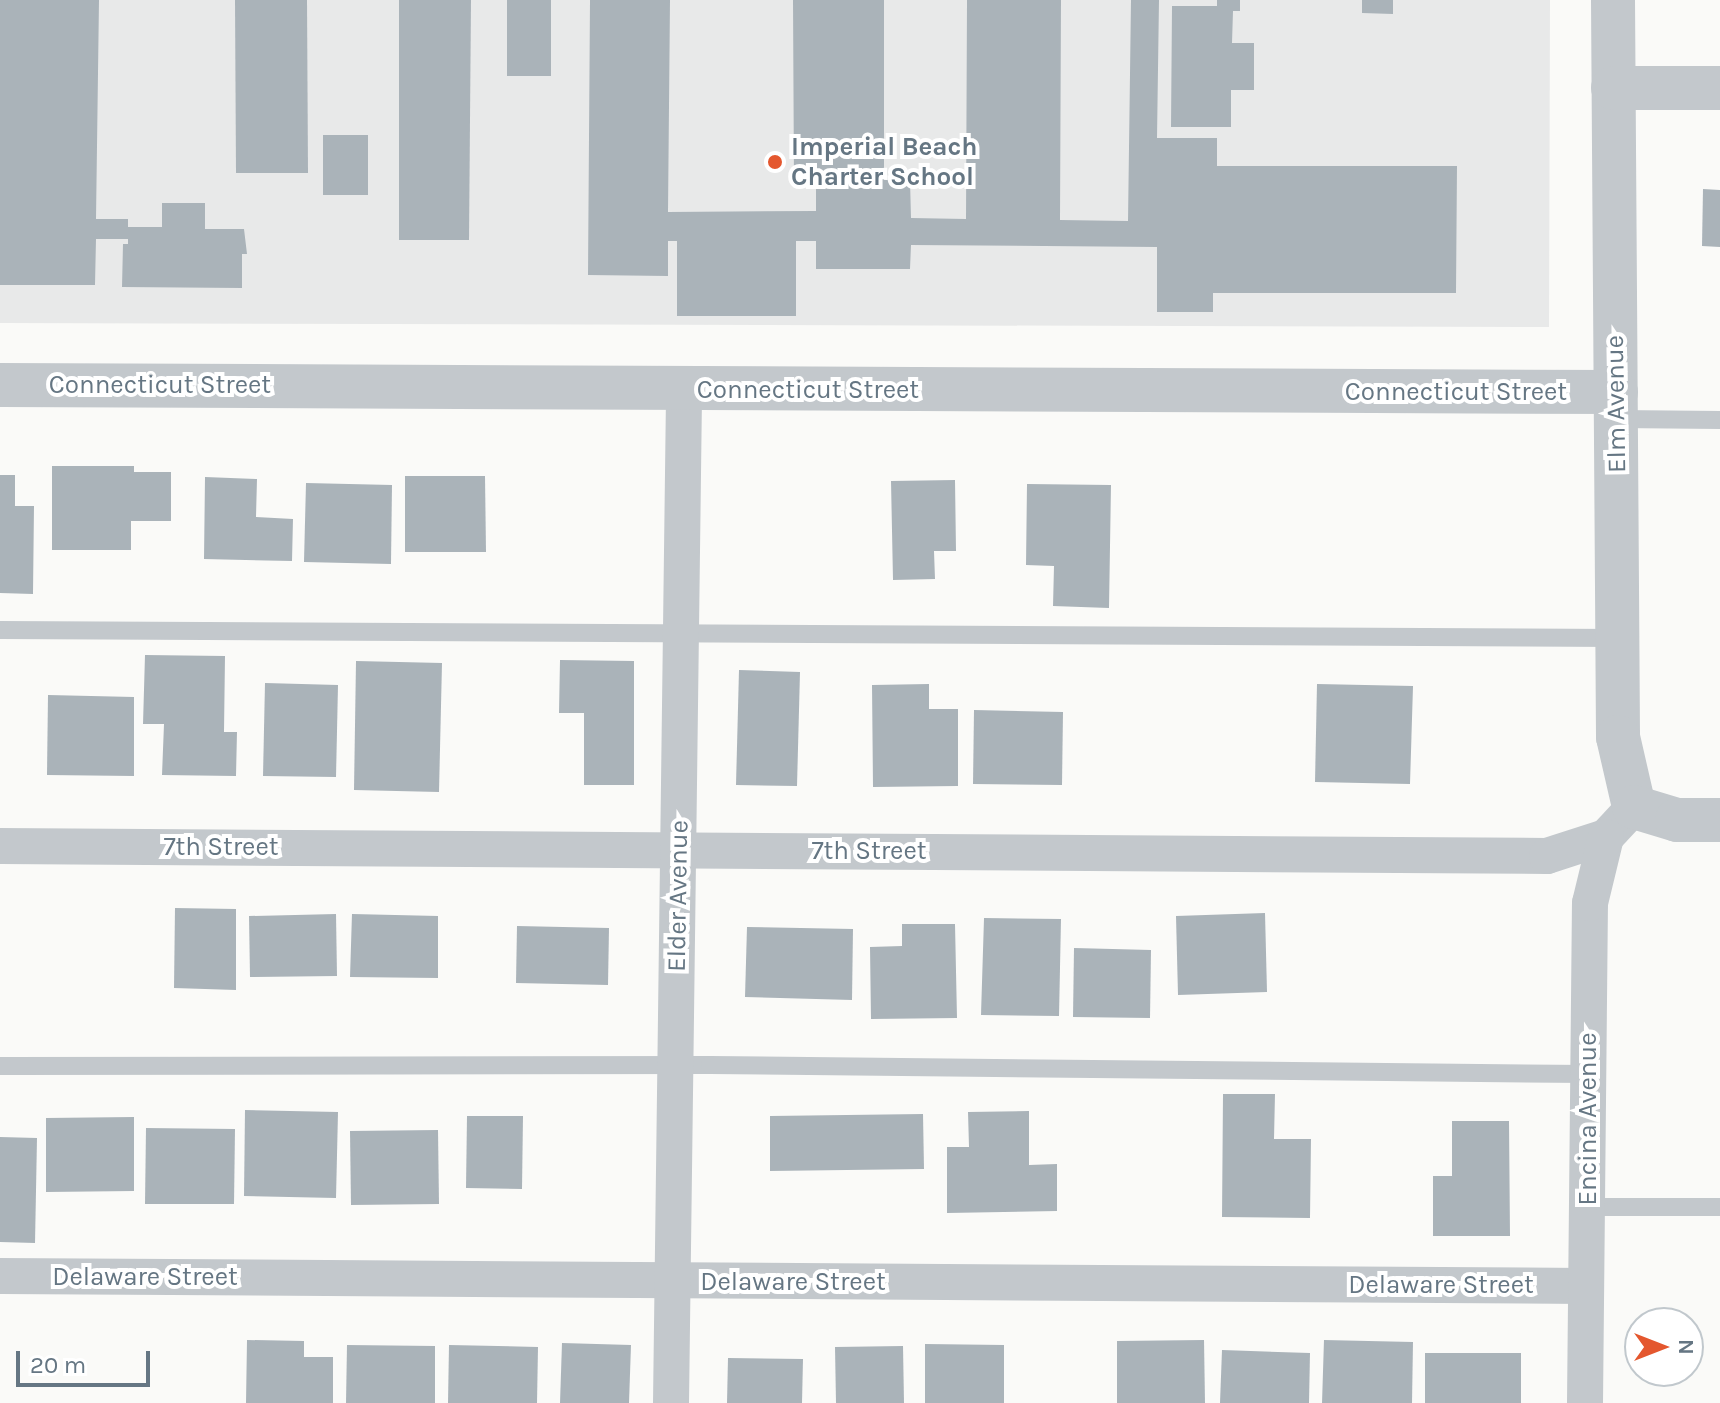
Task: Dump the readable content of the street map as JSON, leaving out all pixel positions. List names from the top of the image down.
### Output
{
  "streets": {
    "street": [
      "Connecticut Street",
      "Elm Avenue",
      "7th Street",
      "Elder Avenue",
      "Encina Avenue",
      "Delaware Street"
    ]
  },
  "crossings": [
    ["Connecticut Street", "Elm Avenue"],
    ["Connecticut Street", "Elder Avenue"],
    ["Elm Avenue", "7th Street"],
    ["Elm Avenue", "Encina Avenue"],
    ["7th Street", "Elder Avenue"],
    ["7th Street", "Encina Avenue"],
    ["Elder Avenue", "Delaware Street"],
    ["Encina Avenue", "Delaware Street"]
  ],
  "places": ["Imperial Beach Charter School"],
  "scale_bar": "20 m",
  "north": "right"
}
